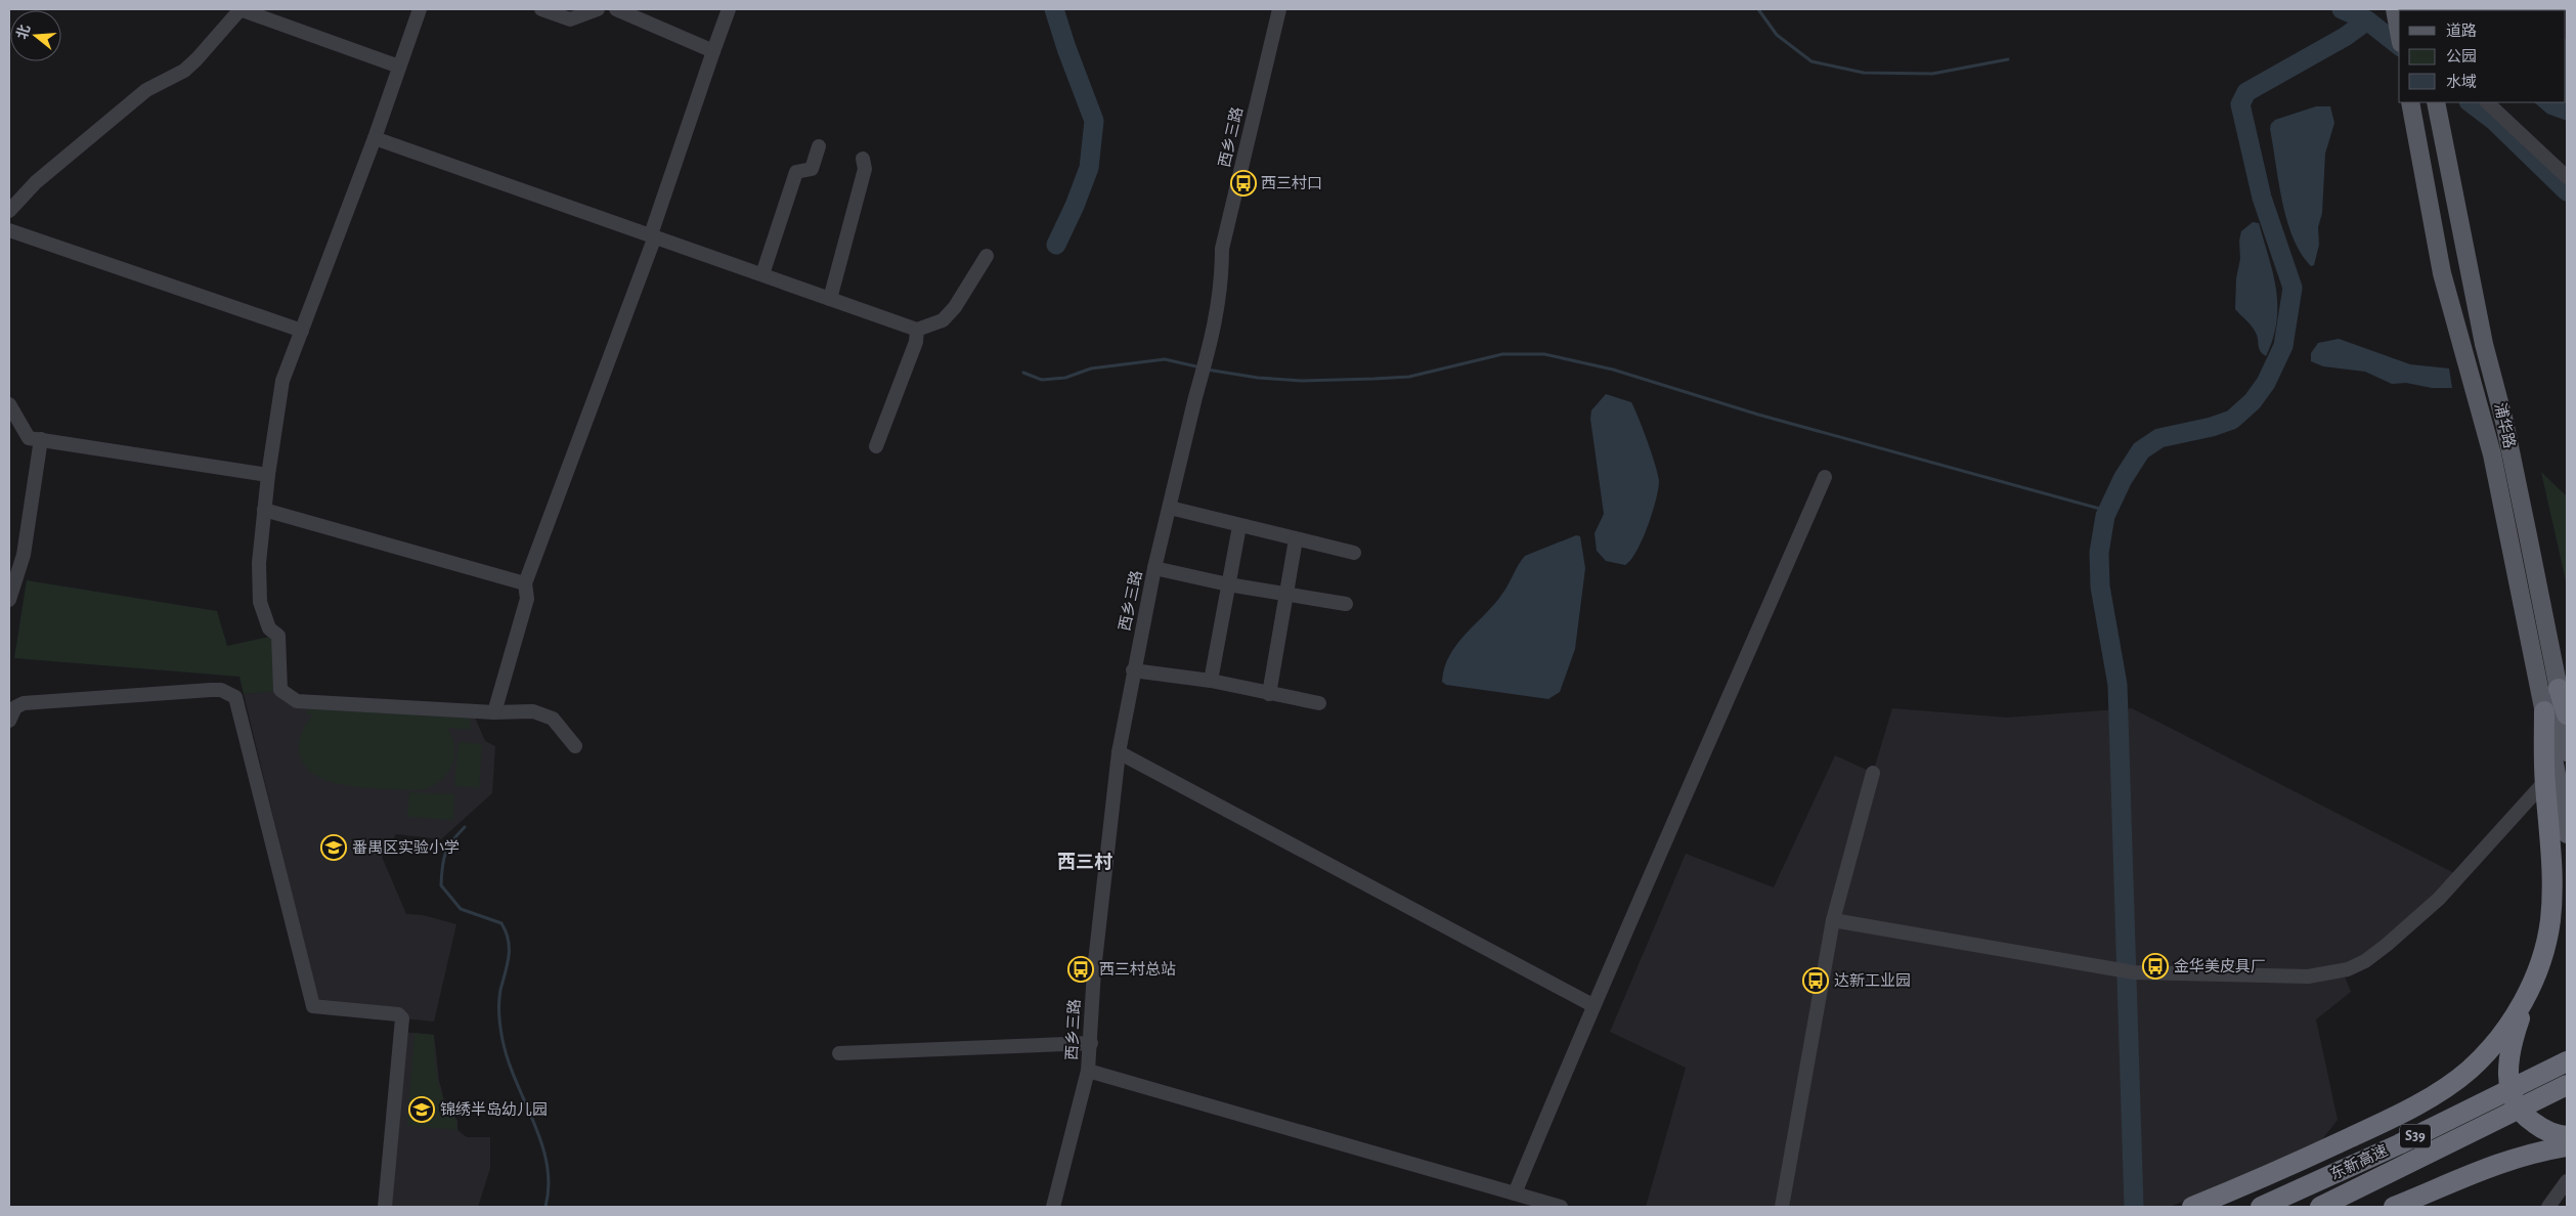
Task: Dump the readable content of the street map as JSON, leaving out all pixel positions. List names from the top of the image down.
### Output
{
  "streets": {
    "highway": ["S39", "东新高速"],
    "main road": ["浦华路"],
    "street": ["西乡三路"]
  },
  "districts": ["西三村"],
  "places": {
    "bus stop": [
      "西三村口",
      "金华美皮具厂",
      "西三村总站",
      "达新工业园"
    ],
    "school or university": ["番禺区实验小学", "锦绣半岛幼儿园"]
  },
  "legend": ["道路", "公园", "水域"],
  "north": "left"
}
